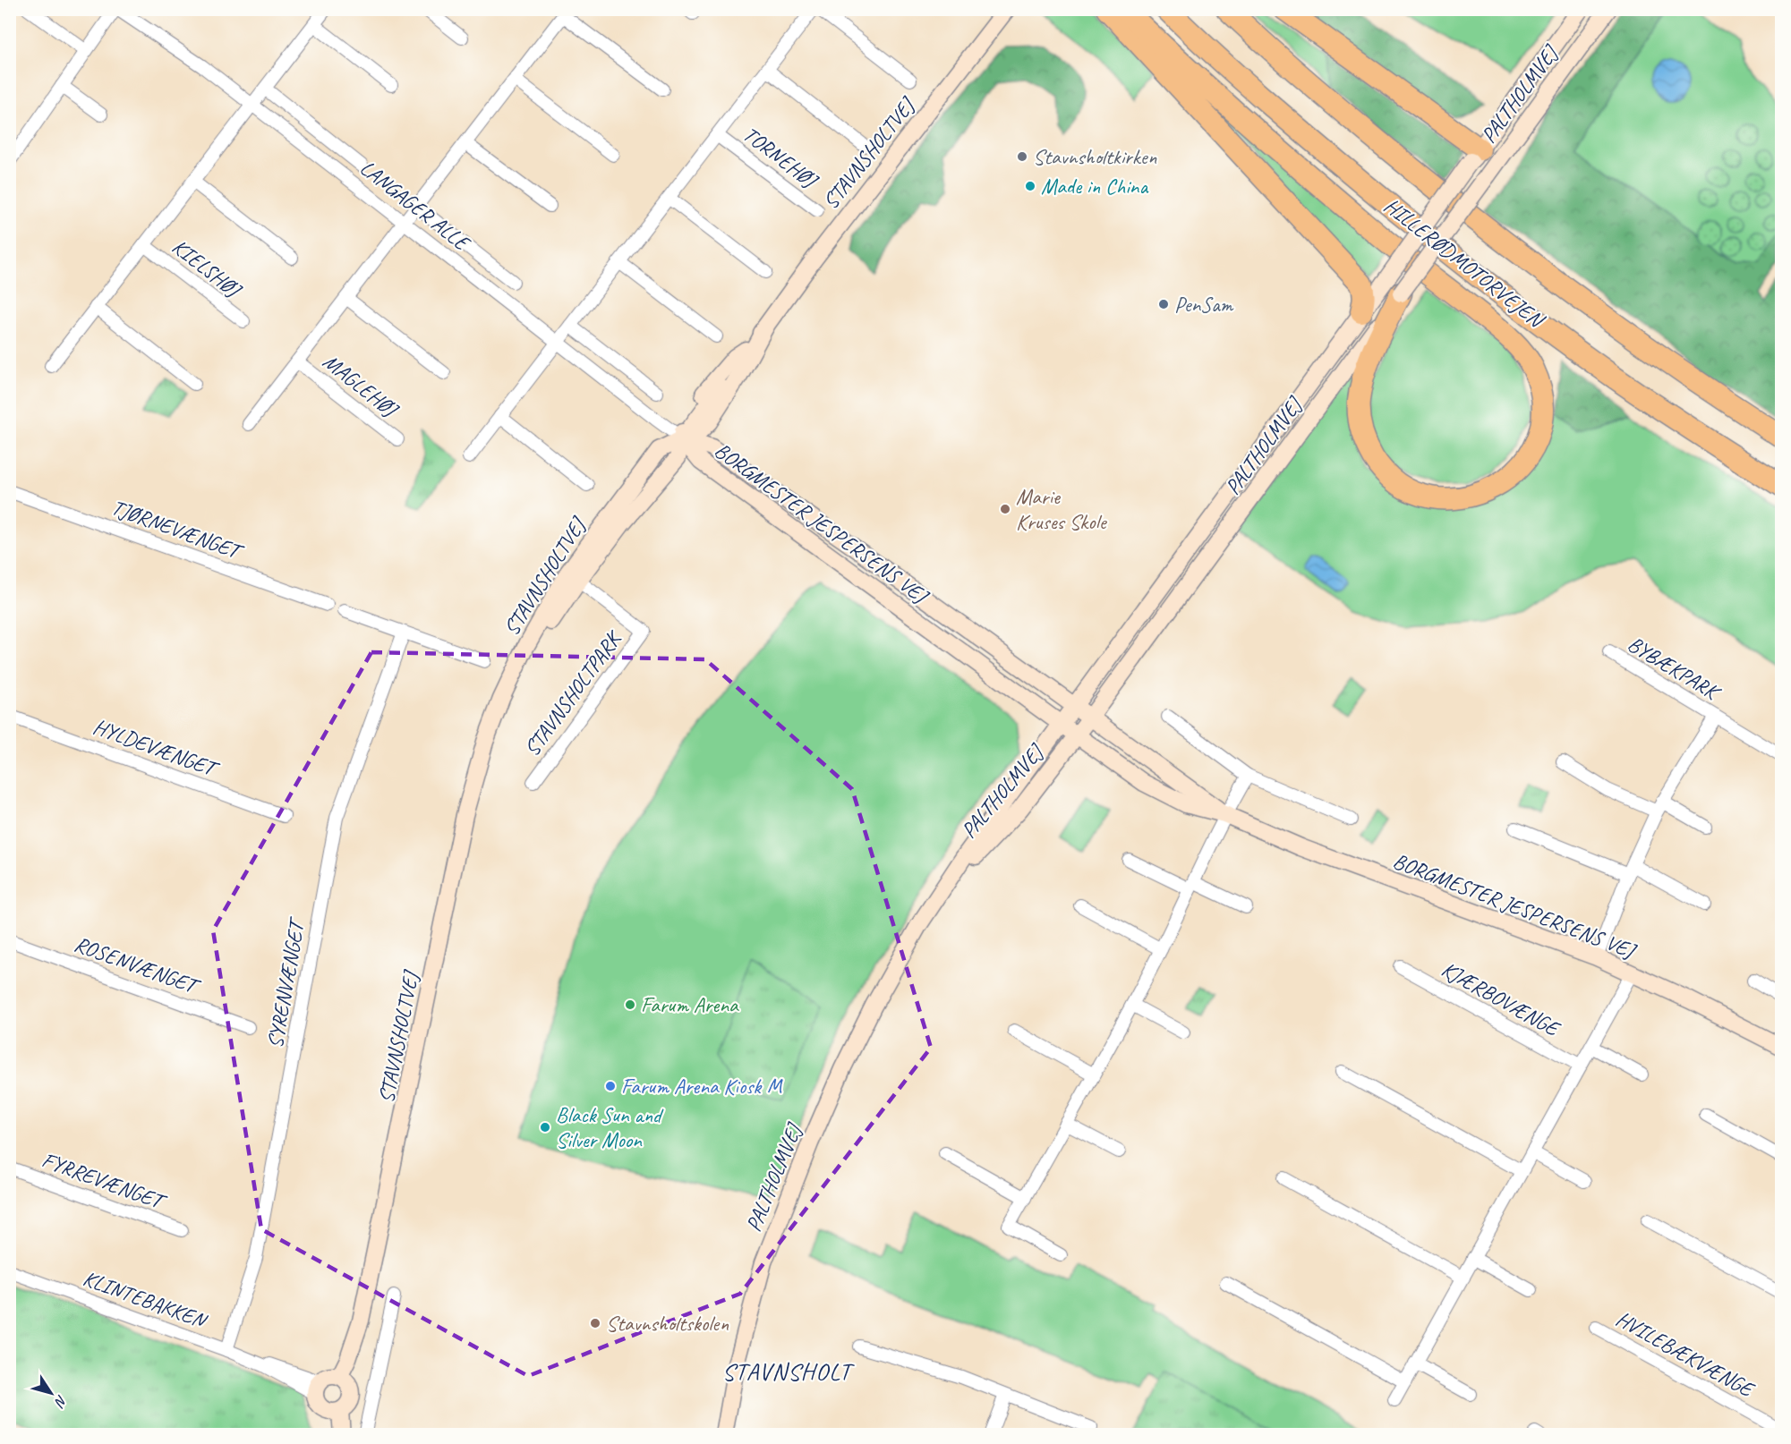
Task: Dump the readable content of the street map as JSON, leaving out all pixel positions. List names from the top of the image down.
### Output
{
  "streets": {
    "highway": ["HILLERØDMOTORVEJEN"],
    "street": [
      "PALTHOLMVEJ",
      "STAVNSHOLTVEJ",
      "TORNEHØJ",
      "LANGAGER ALLE",
      "KIELSHØJ",
      "MAGLEHØJ",
      "BORGMESTER JESPERSENS VEJ",
      "TJØRNEVÆNGET",
      "BYBÆKPARK",
      "STAVNSHOLTPARK",
      "HYLDEVÆNGET",
      "ROSENVÆNGET",
      "SYRENVÆNGET",
      "KJÆRBOVÆNGE",
      "FYRREVÆNGET",
      "KLINTEBAKKEN",
      "HVILEBÆKVÆNGE"
    ]
  },
  "crossings": [
    ["PALTHOLMVEJ", "BORGMESTER JESPERSENS VEJ"],
    ["STAVNSHOLTVEJ", "LANGAGER ALLE"],
    ["STAVNSHOLTVEJ", "BORGMESTER JESPERSENS VEJ"],
    ["STAVNSHOLTVEJ", "STAVNSHOLTPARK"],
    ["STAVNSHOLTVEJ", "KLINTEBAKKEN"],
    ["TORNEHØJ", "LANGAGER ALLE"],
    ["LANGAGER ALLE", "KIELSHØJ"],
    ["LANGAGER ALLE", "MAGLEHØJ"],
    ["LANGAGER ALLE", "BORGMESTER JESPERSENS VEJ"],
    ["BORGMESTER JESPERSENS VEJ", "BYBÆKPARK"],
    ["SYRENVÆNGET", "KLINTEBAKKEN"]
  ],
  "districts": ["STAVNSHOLT"],
  "places": [
    "Stavnsholtkirken",
    "Made in China",
    "PenSam",
    "Marie Kruses Skole",
    "Farum Arena",
    "Farum Arena Kiosk M",
    "Black Sun and Silver Moon",
    "Stavnsholtskolen"
  ],
  "north": "bottom right"
}
